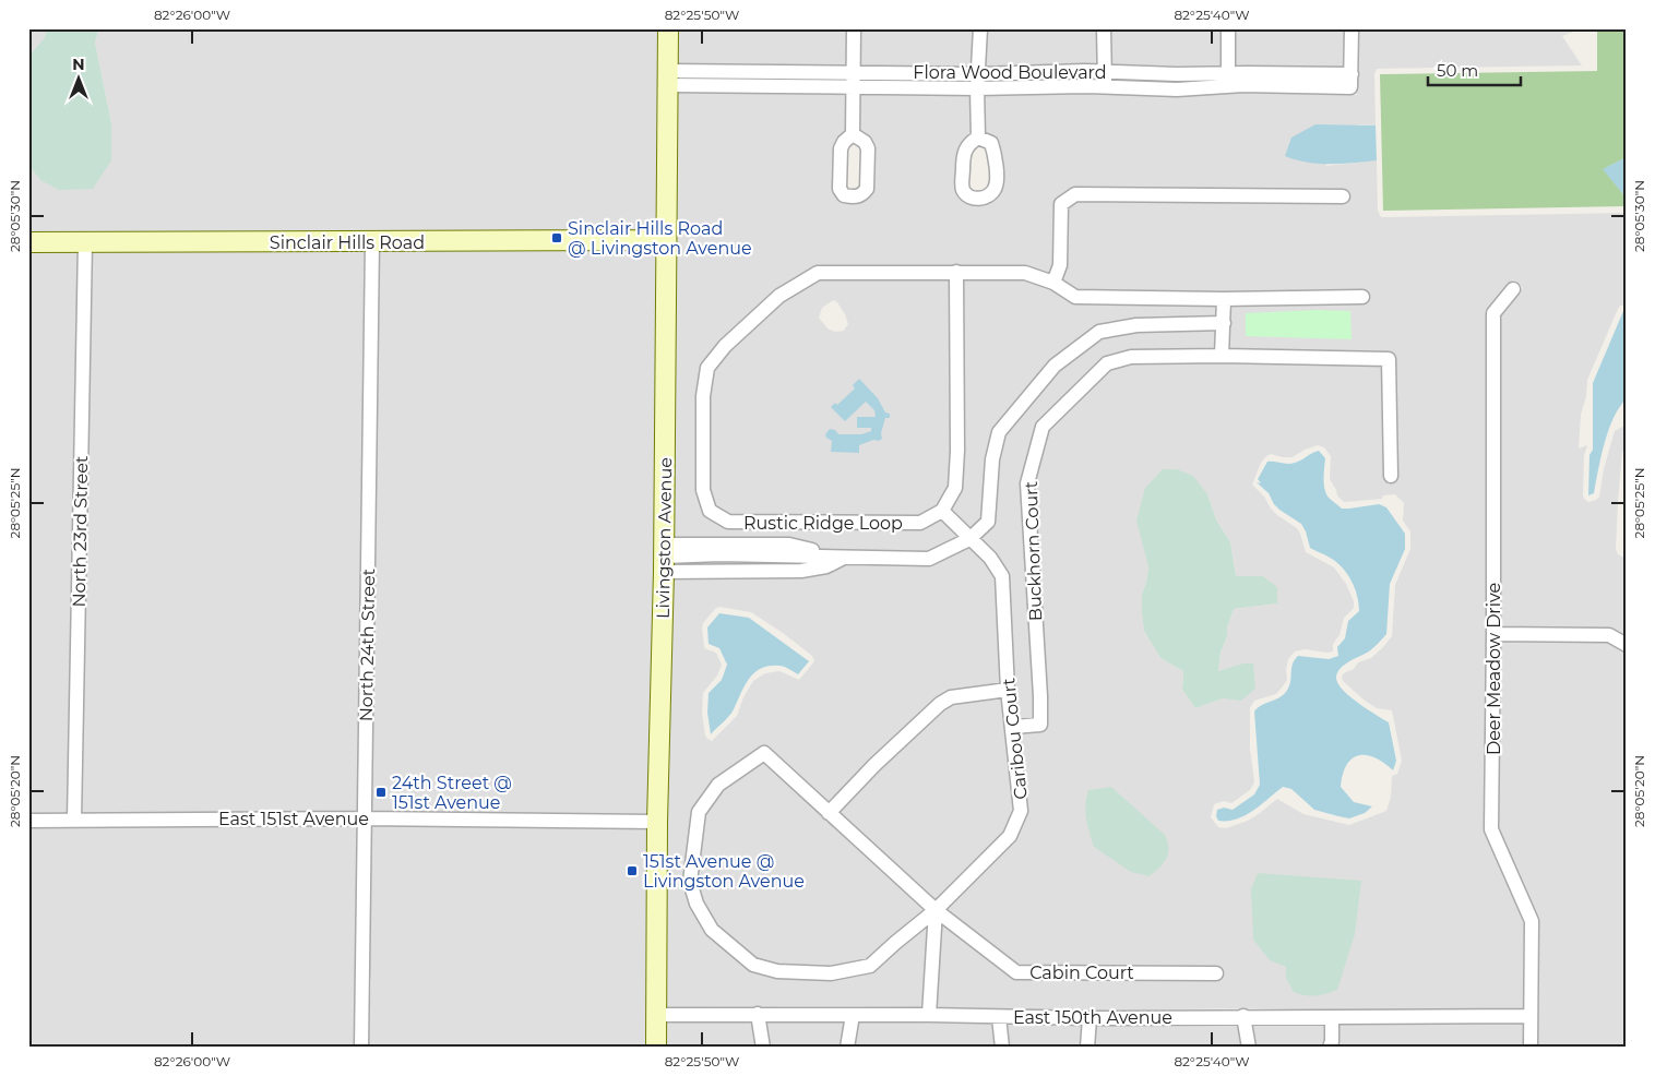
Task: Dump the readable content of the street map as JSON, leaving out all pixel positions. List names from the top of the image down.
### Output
{
  "streets": {
    "street": [
      "Flora Wood Boulevard",
      "Sinclair Hills Road",
      "Rustic Ridge Loop",
      "North 23rd Street",
      "Livingston Avenue",
      "Buckhorn Court",
      "North 24th Street",
      "Deer Meadow Drive",
      "Caribou Court",
      "East 151st Avenue",
      "Cabin Court",
      "East 150th Avenue"
    ]
  },
  "crossings": [
    ["Flora Wood Boulevard", "Livingston Avenue"],
    ["Sinclair Hills Road", "North 23rd Street"],
    ["Sinclair Hills Road", "Livingston Avenue"],
    ["Sinclair Hills Road", "North 24th Street"],
    ["North 23rd Street", "East 151st Avenue"],
    ["Livingston Avenue", "East 151st Avenue"],
    ["Livingston Avenue", "East 150th Avenue"],
    ["Buckhorn Court", "Caribou Court"],
    ["North 24th Street", "East 151st Avenue"],
    ["Deer Meadow Drive", "East 150th Avenue"],
    ["Caribou Court", "Cabin Court"]
  ],
  "places": {
    "transit": ["Sinclair Hills Road @ Livingston Avenue", "24th Street @ 151st Avenue", "151st Avenue @ Livingston Avenue"]
  },
  "scale_bar": "50 m",
  "north": "top",
  "coordinates": [
    "82°26'00\"W",
    "82°25'50\"W",
    "82°25'40\"W",
    "28°05'30\"N",
    "28°05'25\"N",
    "28°05'20\"N"
  ]
}
